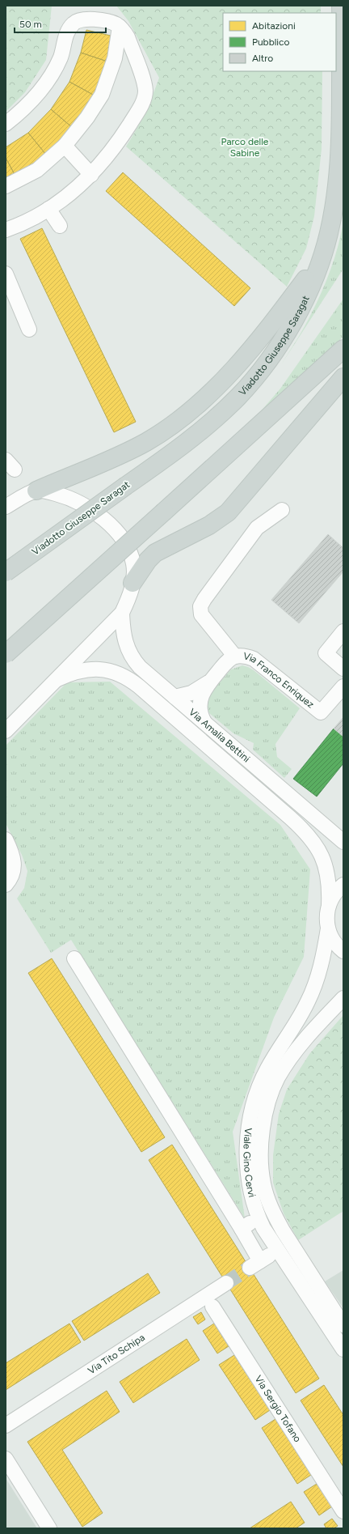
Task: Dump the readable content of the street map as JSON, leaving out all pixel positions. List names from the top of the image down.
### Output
{
  "streets": {
    "main road": ["Viadotto Giuseppe Saragat"],
    "street": [
      "Via Franco Enriquez",
      "Via Amalia Bettini",
      "Viale Gino Cervi",
      "Via Tito Schipa",
      "Via Sergio Tofano"
    ]
  },
  "crossings": [
    ["Via Franco Enriquez", "Via Amalia Bettini"]
  ],
  "parks": ["Parco delle Sabine"],
  "legend": ["Abitazioni", "Pubblico", "Altro"],
  "scale_bar": "50 m"
}
